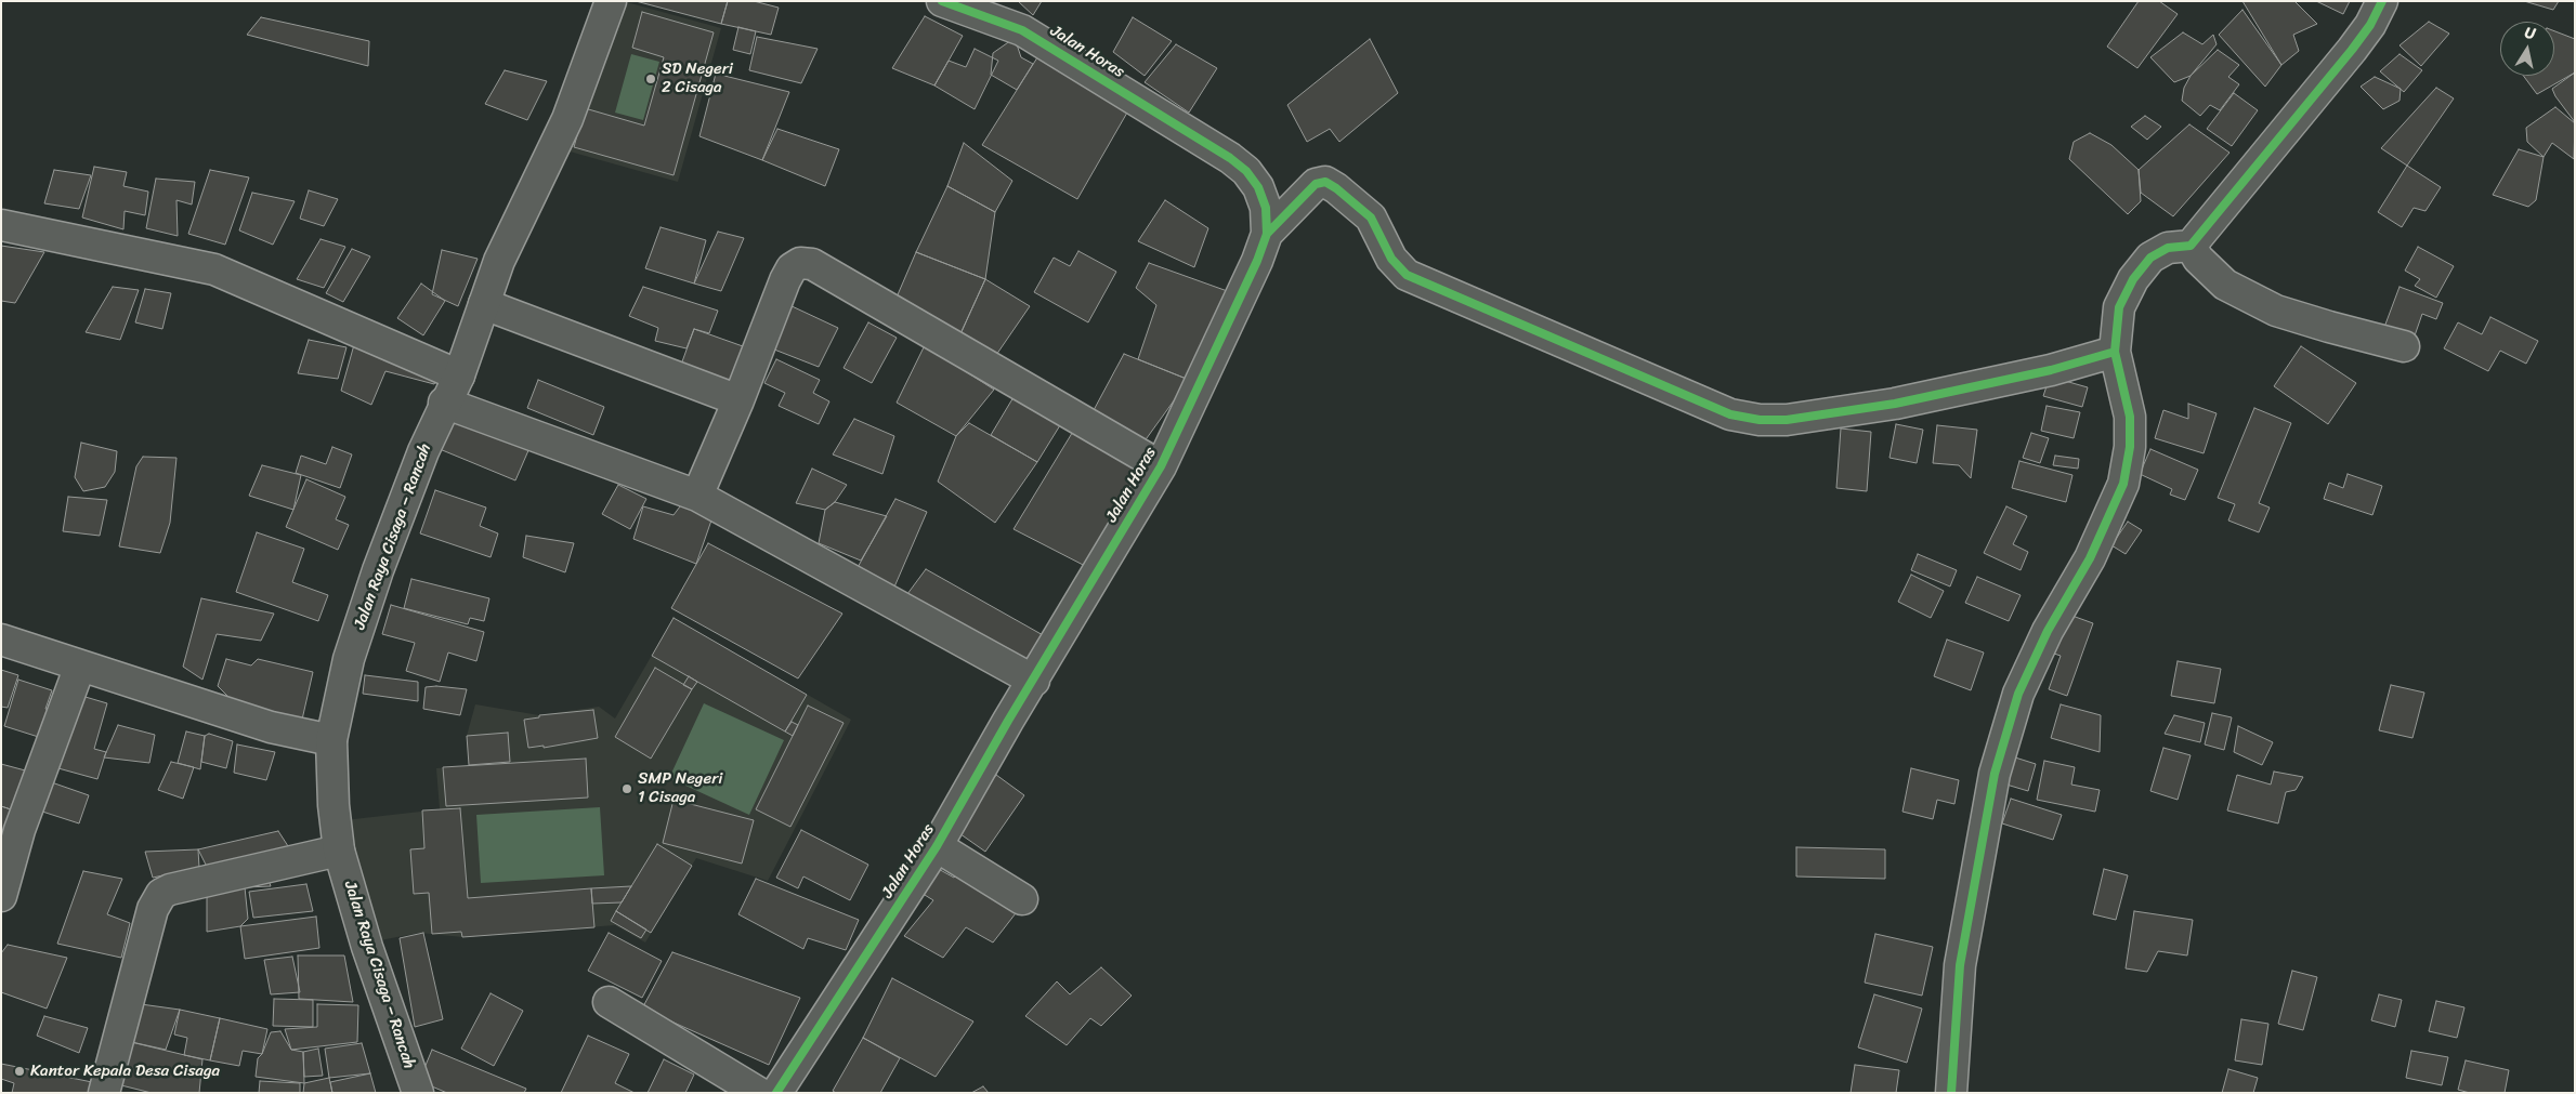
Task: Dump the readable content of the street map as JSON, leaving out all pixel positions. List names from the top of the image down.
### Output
{
  "streets": {
    "street": ["Jalan Horas", "Jalan Raya Cisaga – Rancah"]
  },
  "places": ["SD Negeri 2 Cisaga", "SMP Negeri 1 Cisaga", "Kantor Kepala Desa Cisaga"],
  "north": "top"
}
